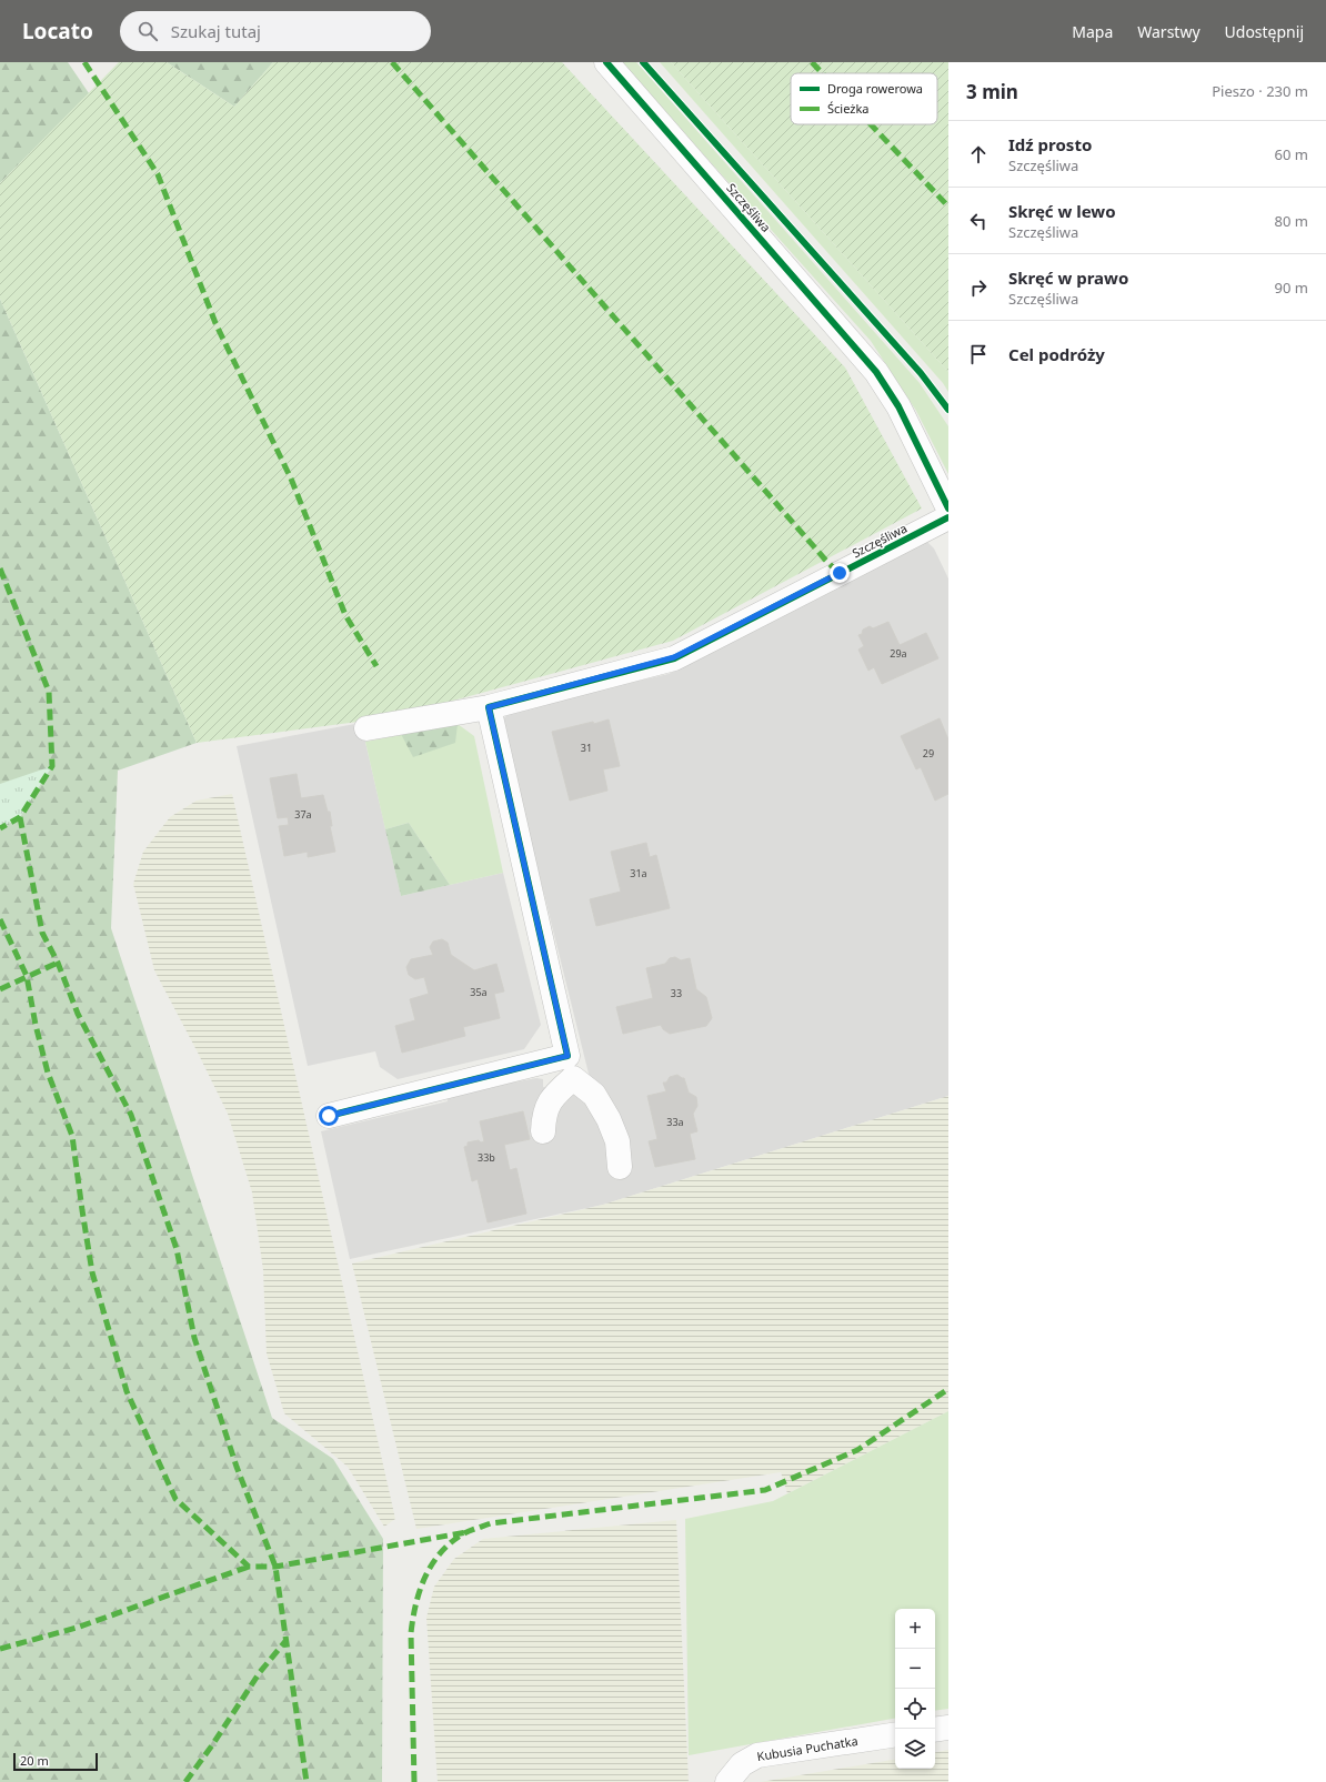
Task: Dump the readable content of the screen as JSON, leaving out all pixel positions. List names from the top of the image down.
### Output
{
  "streets": {
    "street": ["Szczęśliwa", "Kubusia Puchatka"]
  },
  "house_numbers": [
    "29a",
    "31",
    "29",
    "37a",
    "31a",
    "35a",
    "33",
    "33a",
    "33b"
  ],
  "legend": ["Droga rowerowa", "Ścieżka"],
  "scale_bar": "20 m",
  "page": {
    "header": "Locato",
    "search": "Szukaj tutaj",
    "nav": ["Mapa", "Warstwy", "Udostępnij"],
    "heading": ["3 min", "Pieszo · 230 m"],
    "list": [
      ["Idź prosto", "Szczęśliwa", "60 m"],
      ["Skręć w lewo", "Szczęśliwa", "80 m"],
      ["Skręć w prawo", "Szczęśliwa", "90 m"],
      "Cel podróży"
    ],
    "map_buttons": ["+", "−"],
    "scale": "20 m"
  }
}
